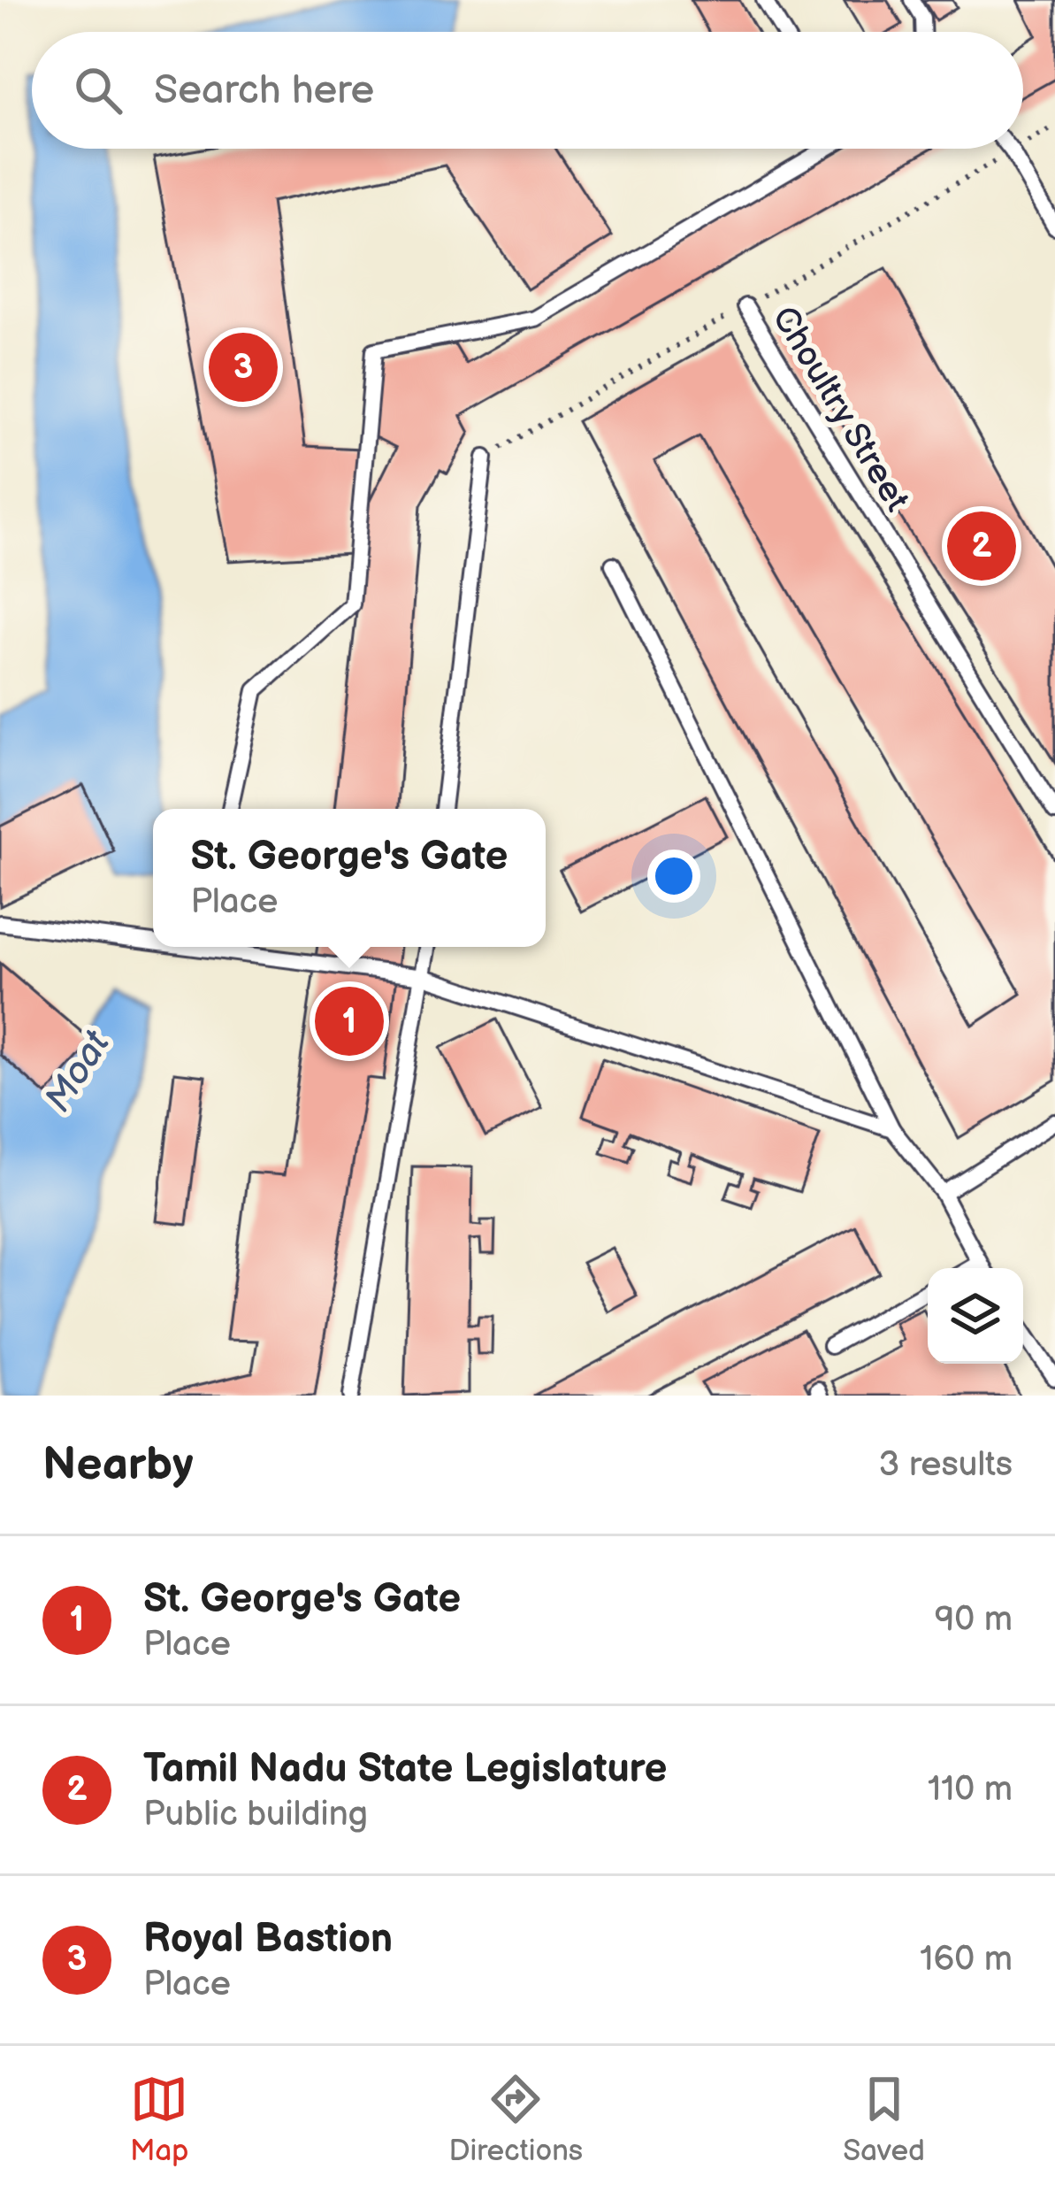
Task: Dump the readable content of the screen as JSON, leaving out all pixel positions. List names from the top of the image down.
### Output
{
  "streets": {
    "lane": ["Choultry Street"]
  },
  "water": ["Moat"],
  "page": {
    "search": "Search here",
    "pins": ["3", "2", "1"],
    "popup": ["St. George's Gate", "Place"],
    "heading": ["Nearby", "3 results"],
    "list": [
      {
        "mark": "1",
        "name": "St. George's Gate",
        "note": "Place",
        "value": "90 m"
      },
      {
        "mark": "2",
        "name": "Tamil Nadu State Legislature",
        "note": "Public building",
        "value": "110 m"
      },
      {
        "mark": "3",
        "name": "Royal Bastion",
        "note": "Place",
        "value": "160 m"
      }
    ],
    "nav": ["Map", "Directions", "Saved"]
  }
}
